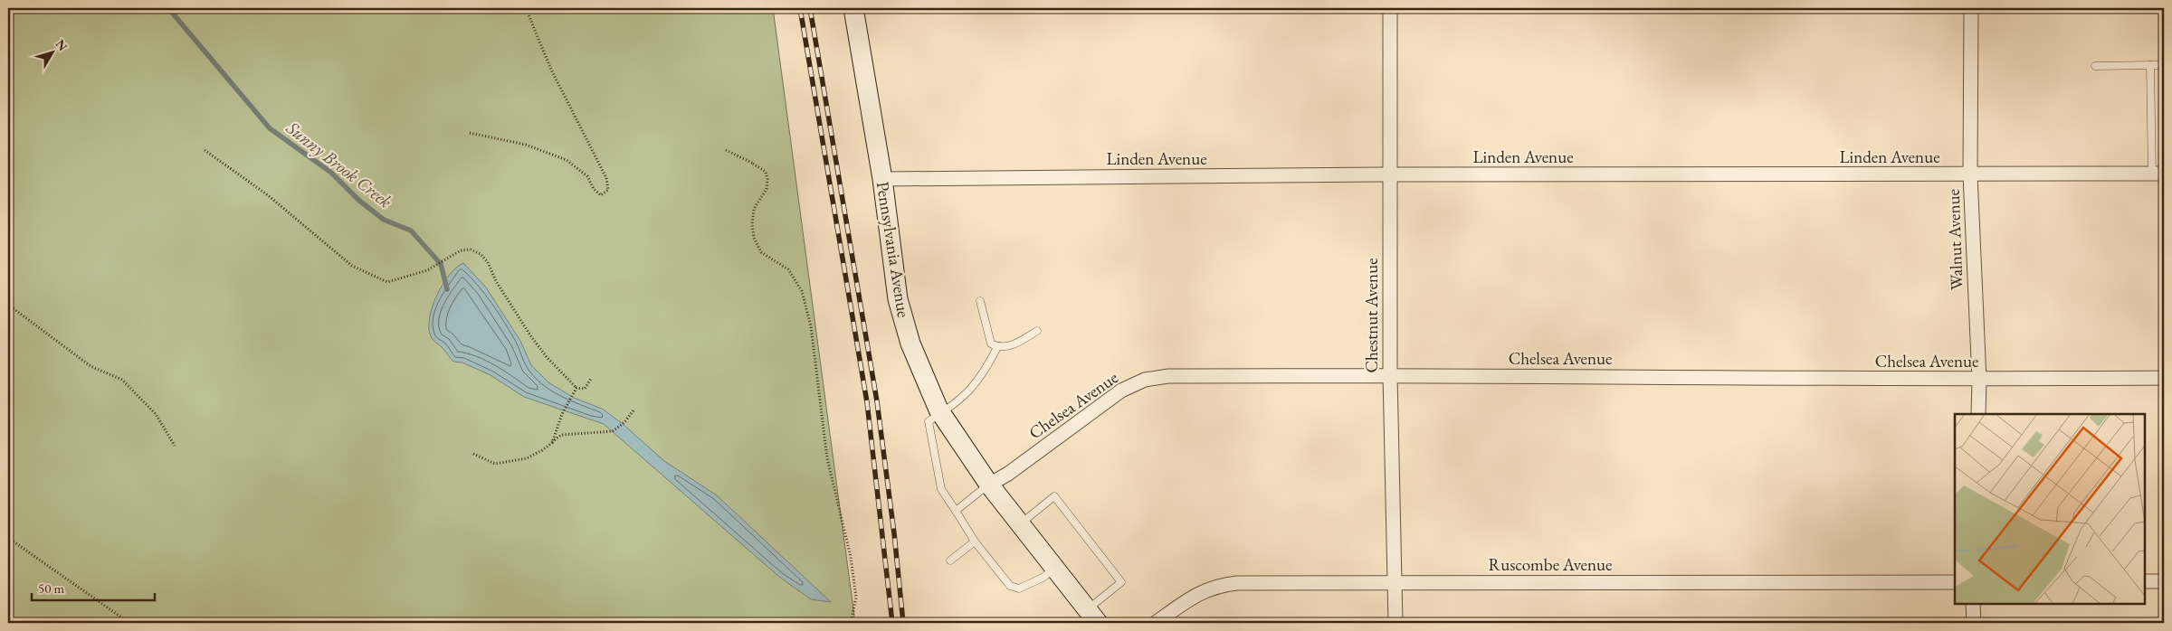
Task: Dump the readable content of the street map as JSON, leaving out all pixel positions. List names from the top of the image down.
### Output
{
  "streets": {
    "main road": ["Pennsylvania Avenue"],
    "street": [
      "Linden Avenue",
      "Walnut Avenue",
      "Chestnut Avenue",
      "Chelsea Avenue",
      "Ruscombe Avenue"
    ]
  },
  "crossings": [
    ["Linden Avenue", "Walnut Avenue"],
    ["Linden Avenue", "Pennsylvania Avenue"],
    ["Linden Avenue", "Chestnut Avenue"],
    ["Walnut Avenue", "Chelsea Avenue"],
    ["Pennsylvania Avenue", "Chelsea Avenue"],
    ["Chestnut Avenue", "Chelsea Avenue"],
    ["Chestnut Avenue", "Ruscombe Avenue"]
  ],
  "water": ["Sunny Brook Creek"],
  "scale_bar": "50 m",
  "north": "top right"
}
